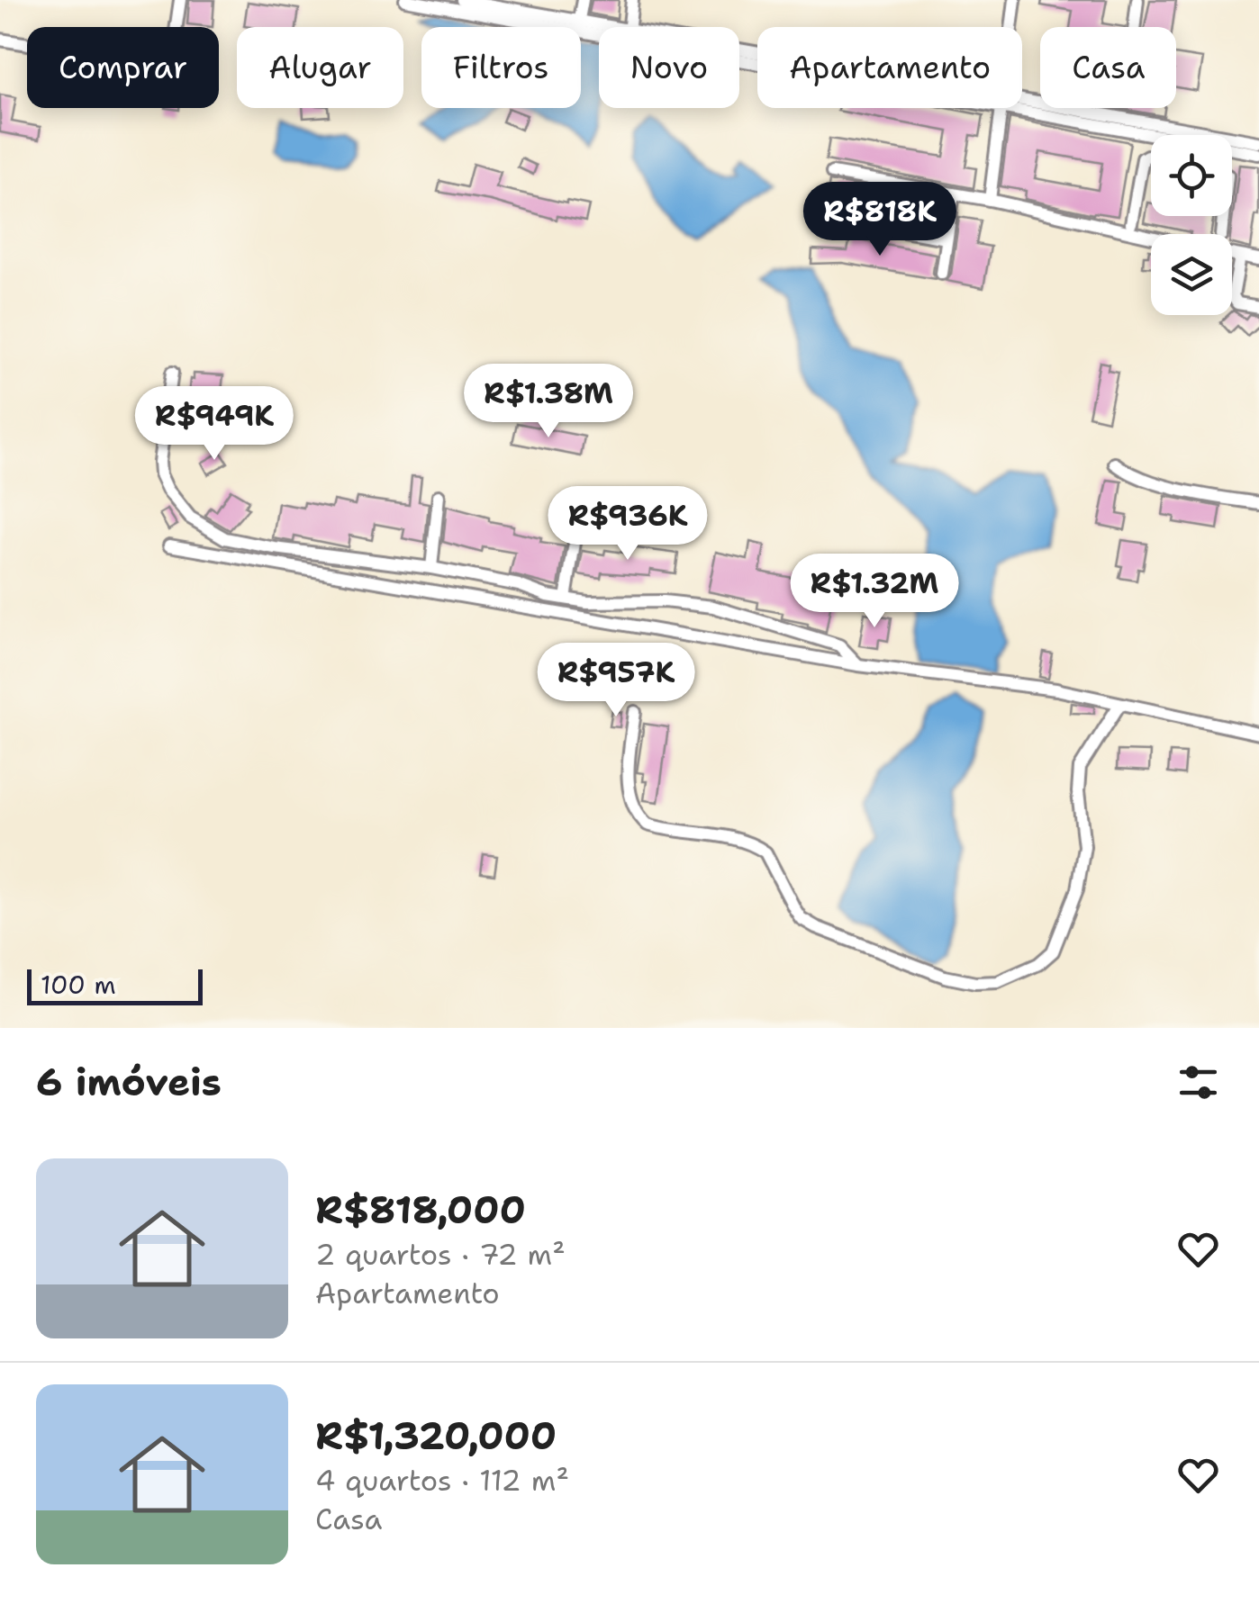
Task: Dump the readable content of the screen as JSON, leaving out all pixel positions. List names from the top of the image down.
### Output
{
  "scale_bar": "100 m",
  "page": {
    "chip": [
      "Comprar",
      "Alugar",
      "Filtros",
      "Novo",
      "Apartamento",
      "Casa"
    ],
    "price": [
      "R$818K",
      "R$1.38M",
      "R$949K",
      "R$936K",
      "R$1.32M",
      "R$957K"
    ],
    "scale": "100 m",
    "heading": "6 imóveis",
    "list": [
      {
        "name": "R$818,000",
        "note": "2 quartos · 72 m² · Apartamento"
      },
      {
        "name": "R$1,320,000",
        "note": "4 quartos · 112 m² · Casa"
      }
    ]
  }
}
